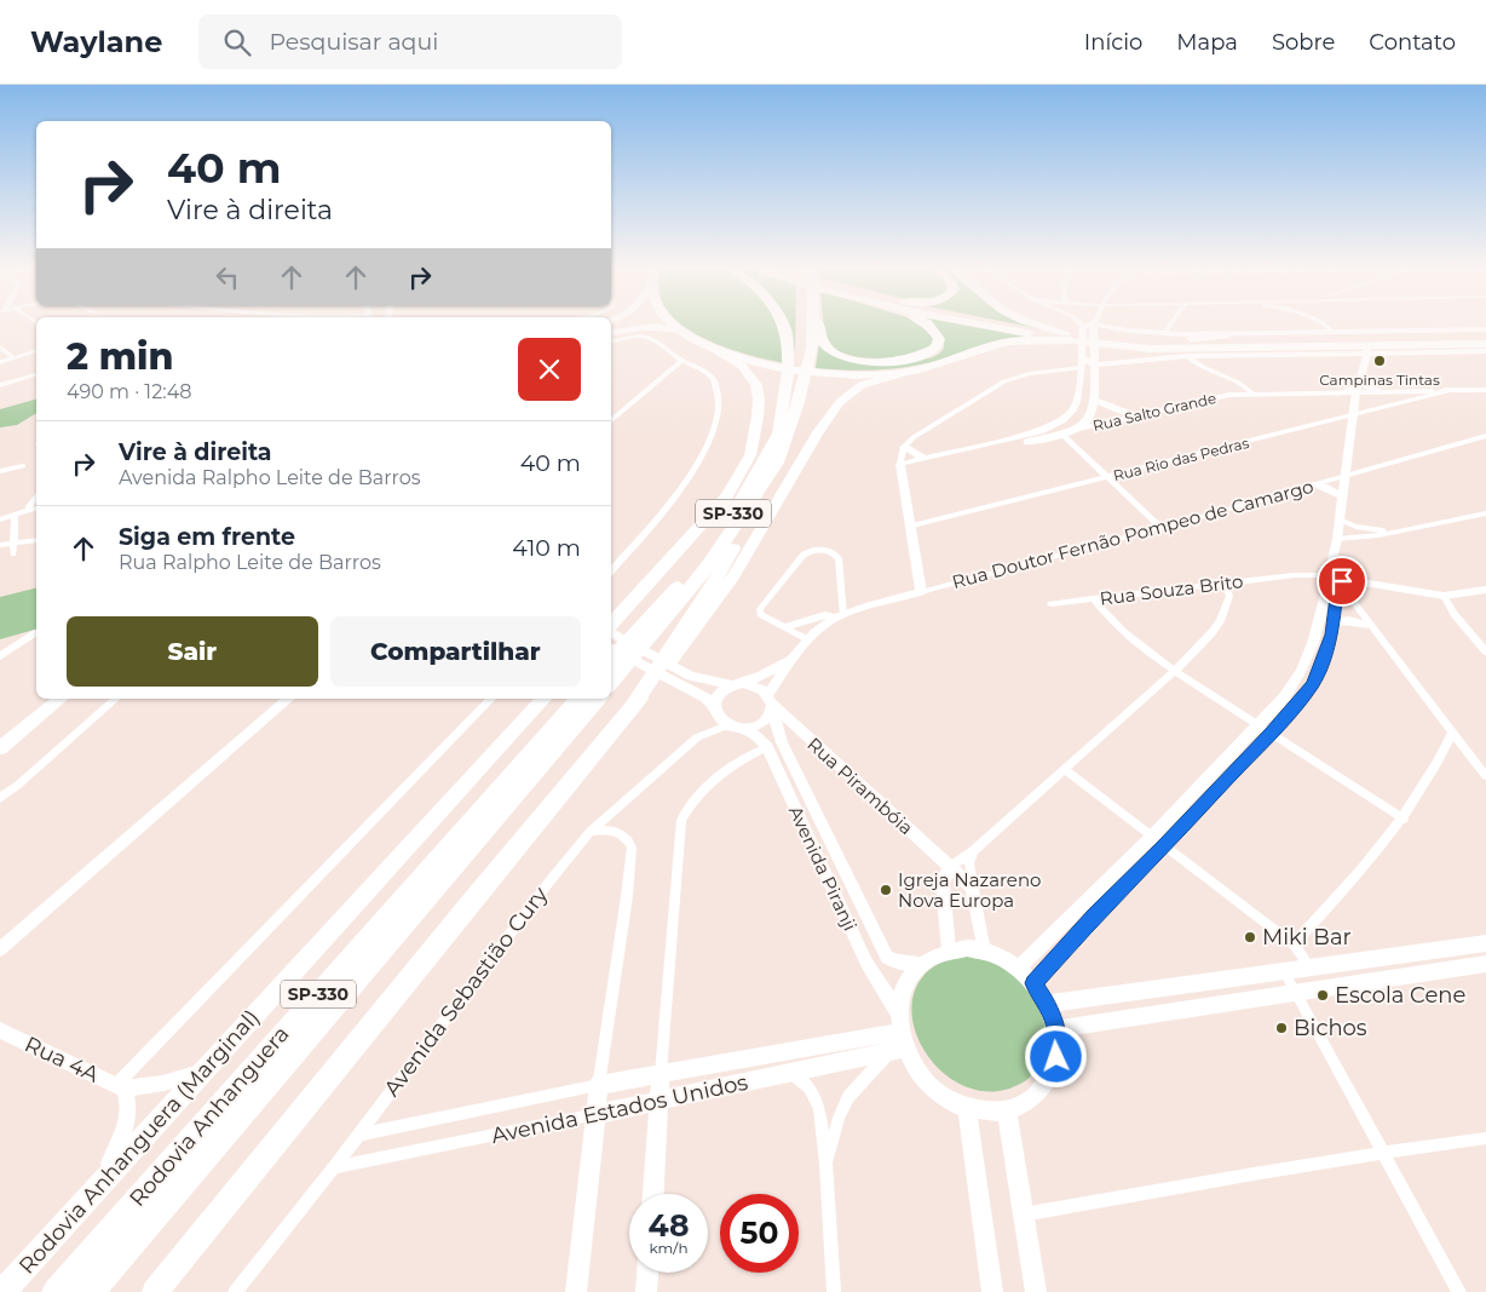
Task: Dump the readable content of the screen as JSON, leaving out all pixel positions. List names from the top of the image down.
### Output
{
  "streets": {
    "highway": ["SP-330", "Rodovia Anhanguera", "Rodovia Anhanguera (Marginal)"],
    "main road": ["Avenida Estados Unidos"],
    "street": [
      "Rua Salto Grande",
      "Rua Rio das Pedras",
      "Rua Doutor Fernão Pompeo de Camargo",
      "Rua Souza Brito",
      "Rua Pirambóia",
      "Avenida Piranji",
      "Avenida Sebastião Cury",
      "Rua 4A"
    ]
  },
  "crossings": [
    ["Rua Salto Grande", "Rua Rio das Pedras"],
    ["Rua Doutor Fernão Pompeo de Camargo", "Rua Pirambóia"],
    ["Rua Doutor Fernão Pompeo de Camargo", "Avenida Piranji"],
    ["Rua Doutor Fernão Pompeo de Camargo", "Avenida Sebastião Cury"],
    ["Rua Pirambóia", "Avenida Piranji"],
    ["Rua Pirambóia", "Avenida Sebastião Cury"],
    ["Avenida Piranji", "Avenida Sebastião Cury"],
    ["Avenida Piranji", "Avenida Estados Unidos"],
    ["Avenida Sebastião Cury", "Avenida Estados Unidos"]
  ],
  "places": [
    "Campinas Tintas",
    "Igreja Nazareno Nova Europa",
    "Miki Bar",
    "Escola Cene",
    "Bichos"
  ],
  "page": {
    "header": "Waylane",
    "search": "Pesquisar aqui",
    "nav": [
      "Início",
      "Mapa",
      "Sobre",
      "Contato"
    ],
    "turn": ["40 m", "Vire à direita"],
    "heading": ["2 min", "490 m · 12:48"],
    "list": [
      {
        "name": "Vire à direita",
        "note": "Avenida Ralpho Leite de Barros",
        "value": "40 m"
      },
      {
        "name": "Siga em frente",
        "note": "Rua Ralpho Leite de Barros",
        "value": "410 m"
      }
    ],
    "buttons": ["Sair", "Compartilhar"],
    "speed": "48 km/h",
    "limit": "50"
  }
}
